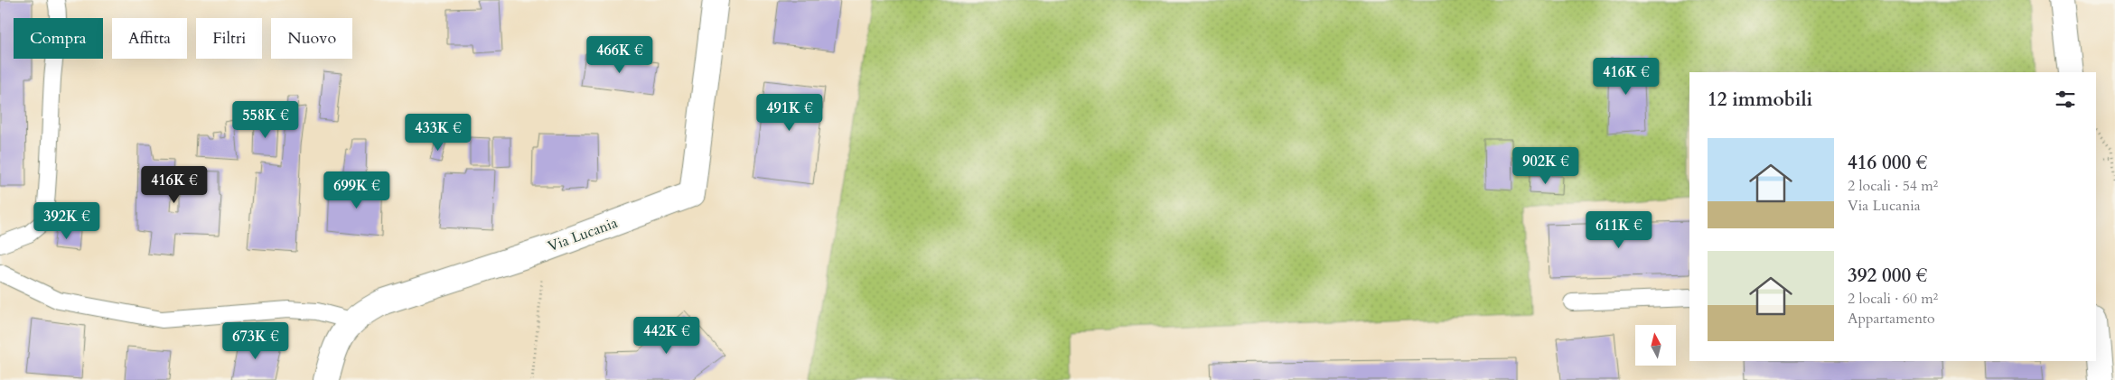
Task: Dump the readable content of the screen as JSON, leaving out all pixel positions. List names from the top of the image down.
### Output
{
  "streets": {
    "street": ["Via Lucania"]
  },
  "north": "top",
  "page": {
    "chip": [
      "Compra",
      "Affitta",
      "Filtri",
      "Nuovo"
    ],
    "price": [
      "466K €",
      "416K €",
      "491K €",
      "558K €",
      "433K €",
      "902K €",
      "416K €",
      "699K €",
      "392K €",
      "611K €",
      "442K €",
      "673K €"
    ],
    "heading": "12 immobili",
    "list": [
      {
        "name": "416 000 €",
        "note": "2 locali · 54 m² · Via Lucania"
      },
      {
        "name": "392 000 €",
        "note": "2 locali · 60 m² · Appartamento"
      }
    ]
  }
}
